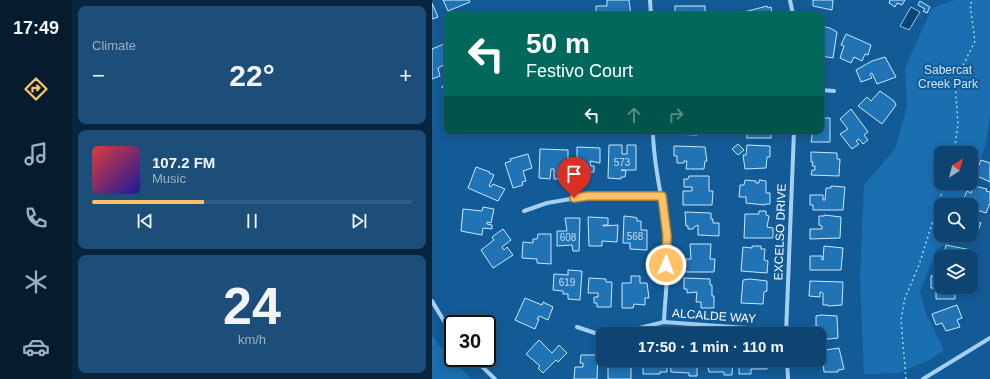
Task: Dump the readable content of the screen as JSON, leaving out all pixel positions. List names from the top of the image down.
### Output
{
  "streets": {
    "street": ["EXCELSO DRIVE", "ALCALDE WAY"]
  },
  "parks": ["Sabercat Creek Park"],
  "house_numbers": [
    "573",
    "568",
    "608",
    "619"
  ],
  "north": "top right",
  "page": {
    "tabs": "17:49",
    "tile": [
      "Climate",
      ["24", "km/h"]
    ],
    "turn": ["50 m", "Festivo Court"],
    "heat": ["−", "22°", "+"],
    "song": ["107.2 FM", "Music"],
    "limit": "30",
    "trip": "17:50 · 1 min · 110 m"
  }
}
